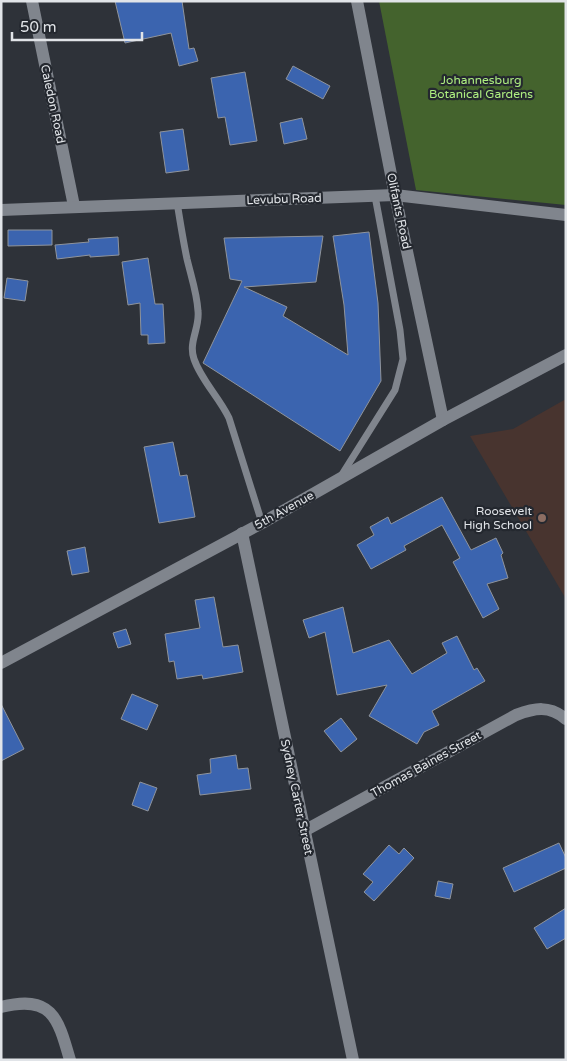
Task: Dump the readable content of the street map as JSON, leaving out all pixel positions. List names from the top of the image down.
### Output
{
  "streets": {
    "street": [
      "Caledon Road",
      "Levubu Road",
      "Olifants Road",
      "5th Avenue",
      "Thomas Baines Street",
      "Sydney Carter Street"
    ]
  },
  "crossings": [
    ["Caledon Road", "Levubu Road"],
    ["Levubu Road", "Olifants Road"],
    ["Olifants Road", "5th Avenue"],
    ["5th Avenue", "Sydney Carter Street"],
    ["Thomas Baines Street", "Sydney Carter Street"]
  ],
  "parks": ["Johannesburg Botanical Gardens"],
  "places": ["Roosevelt High School"],
  "scale_bar": "50 m"
}
